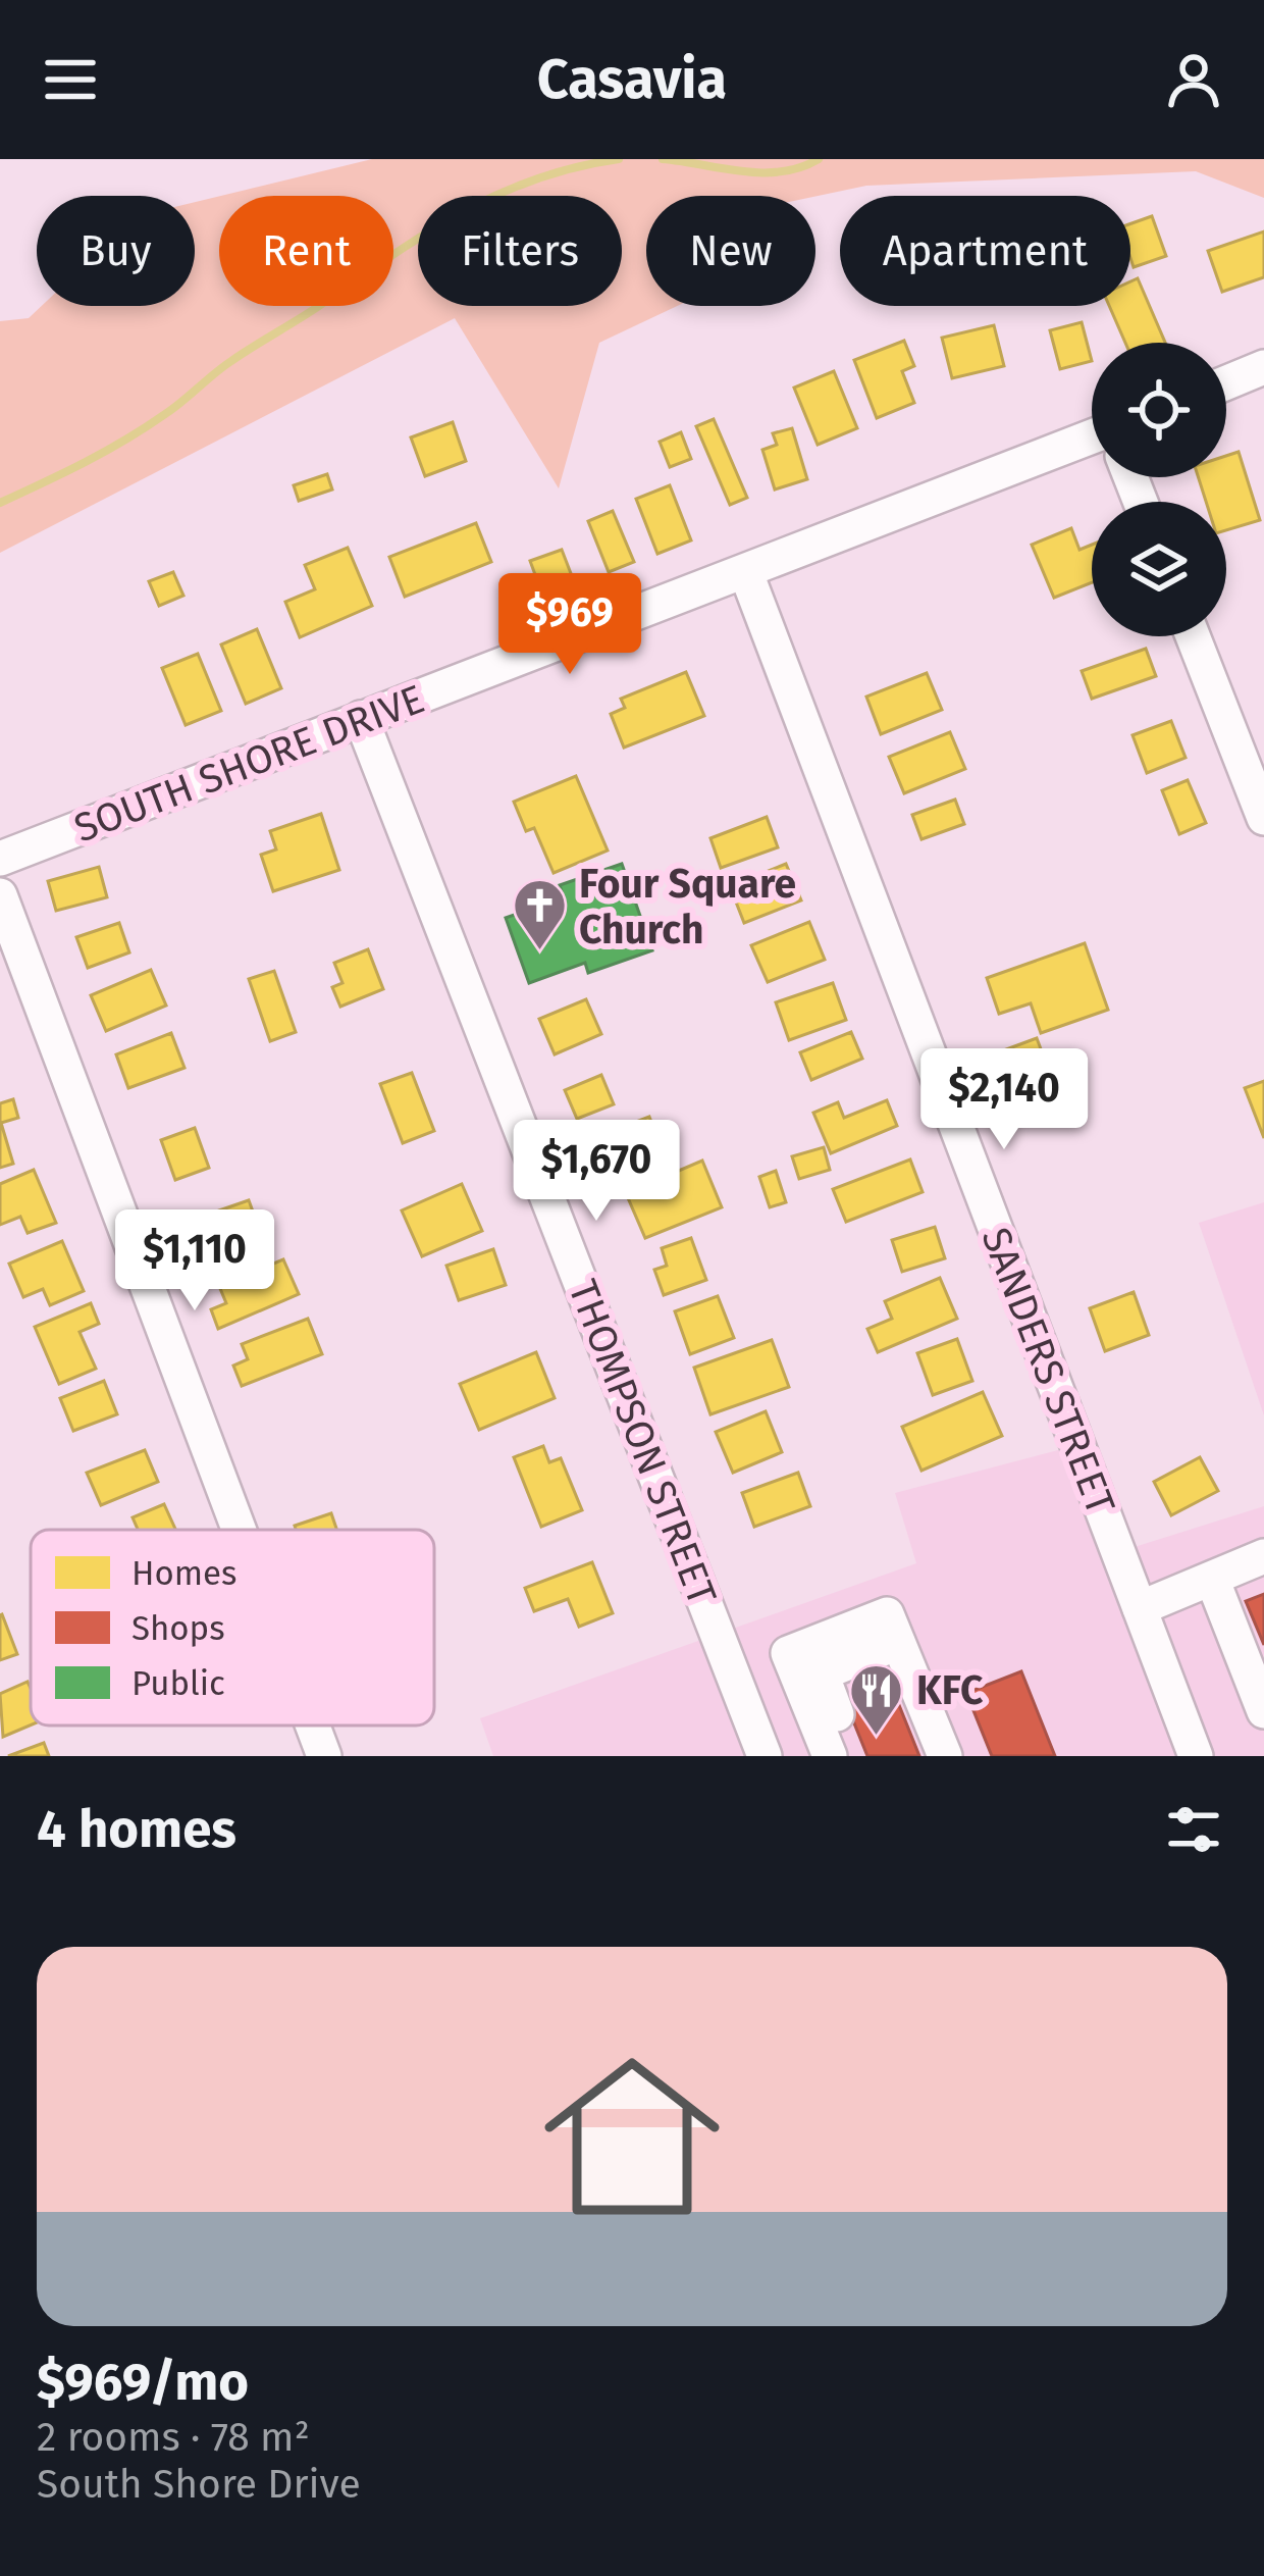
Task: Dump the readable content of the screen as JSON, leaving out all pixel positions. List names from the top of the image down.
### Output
{
  "streets": {
    "street": ["SOUTH SHORE DRIVE", "SANDERS STREET", "THOMPSON STREET"]
  },
  "crossings": [
    ["SOUTH SHORE DRIVE", "SANDERS STREET"],
    ["SOUTH SHORE DRIVE", "THOMPSON STREET"]
  ],
  "places": {
    "church": ["Four Square Church"],
    "restaurant": ["KFC"]
  },
  "legend": ["Homes", "Shops", "Public"],
  "page": {
    "header": "Casavia",
    "chip": [
      "Buy",
      "Rent",
      "Filters",
      "New",
      "Apartment"
    ],
    "price": [
      "$969",
      "$2,140",
      "$1,670",
      "$1,110"
    ],
    "heading": "4 homes",
    "list": [
      {
        "name": "$969/mo",
        "note": "2 rooms · 78 m² · South Shore Drive"
      }
    ]
  }
}
